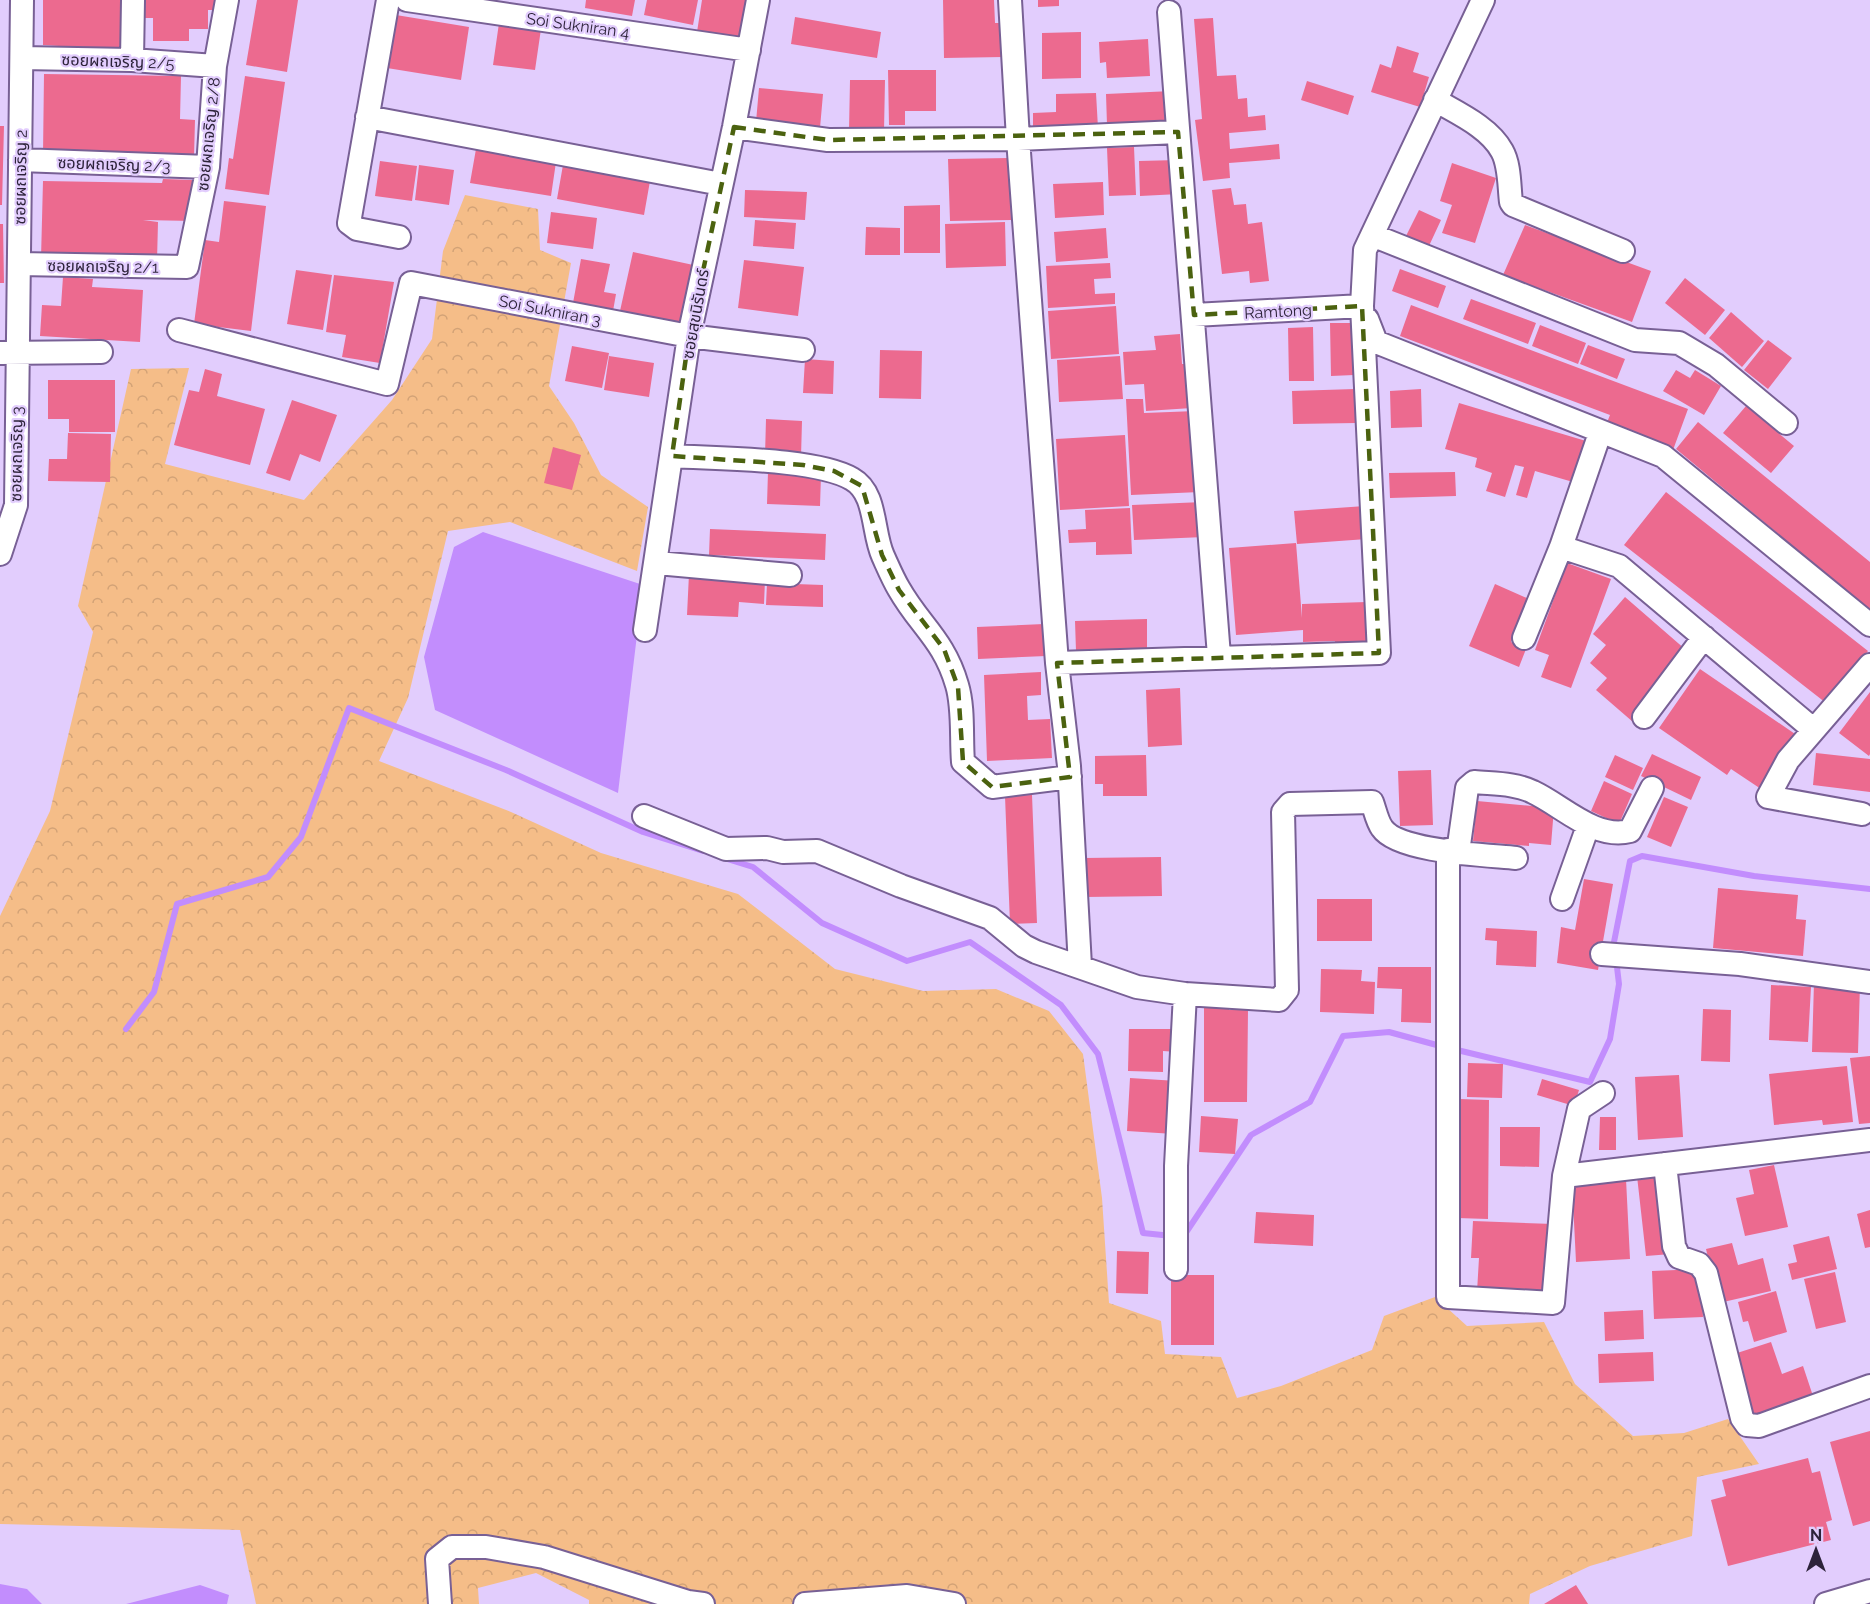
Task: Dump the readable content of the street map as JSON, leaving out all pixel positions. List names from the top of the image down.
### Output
{
  "streets": {
    "street": [
      "Soi Sukniran 4",
      "ซอยผถเจริญ 2/5",
      "ซอยผถเจริญ 2/8",
      "ซอยผถเจริญ 2/3",
      "ซอยผถเจริญ 2",
      "ซอยผถเจริญ 2/1",
      "Soi Sukniran 3",
      "Ramtong",
      "ซอยสุขนิรันดร์",
      "ซอยผถเจริญ 3"
    ]
  },
  "crossings": [
    ["Soi Sukniran 4", "ซอยสุขนิรันดร์"],
    ["ซอยผถเจริญ 2/5", "ซอยผถเจริญ 2/8"],
    ["ซอยผถเจริญ 2/5", "ซอยผถเจริญ 2"],
    ["ซอยผถเจริญ 2/8", "ซอยผถเจริญ 2/3"],
    ["ซอยผถเจริญ 2/8", "ซอยผถเจริญ 2/1"],
    ["ซอยผถเจริญ 2/3", "ซอยผถเจริญ 2"],
    ["ซอยผถเจริญ 2", "ซอยผถเจริญ 2/1"],
    ["ซอยผถเจริญ 2", "ซอยผถเจริญ 3"],
    ["Soi Sukniran 3", "ซอยสุขนิรันดร์"]
  ],
  "north": "top"
}
